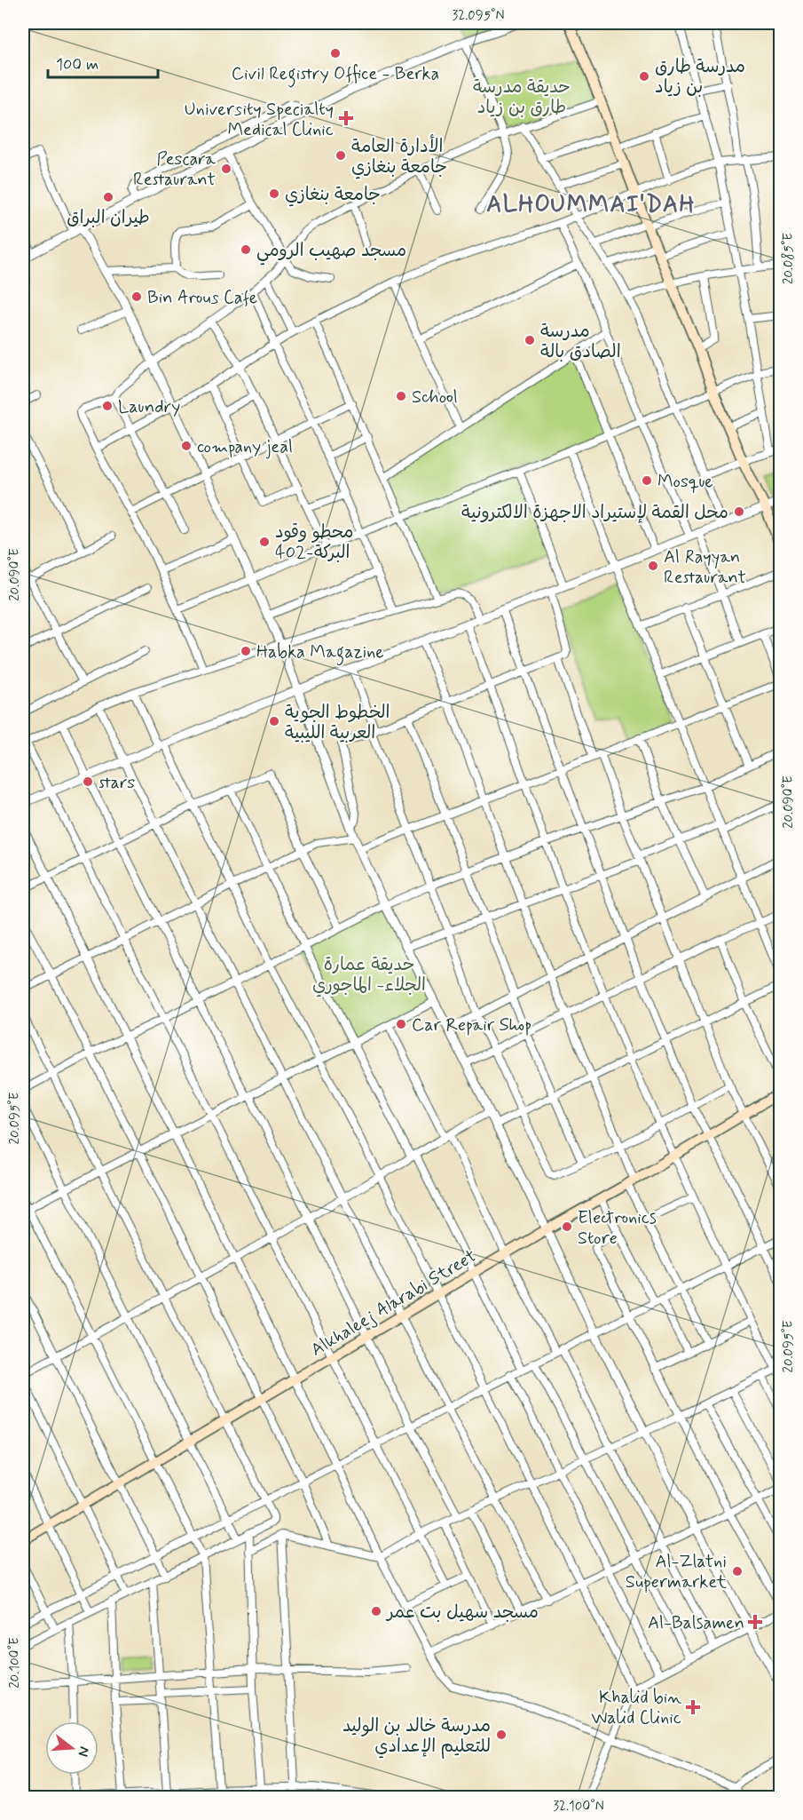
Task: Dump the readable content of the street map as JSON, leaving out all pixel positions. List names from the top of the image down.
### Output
{
  "streets": {
    "main road": ["Alkhaleej Alarabi Street"]
  },
  "districts": ["ALHOUMMAI'DAH"],
  "parks": ["حديقة مدرسة طارق بن زياد", "حديقة عمارة الجلاء- الماجوري"],
  "places": {
    "other": [
      "Civil Registry Office - Berka",
      "مدرسة طارق بن زياد",
      "الأدارة العامة جامعة بنغازي",
      "Pescara Restaurant",
      "جامعة بنغازي",
      "طيران البراق",
      "مسجد صهيب الرومي",
      "Bin Arous Cafe",
      "مدرسة الصادق بالة",
      "School",
      "Laundry",
      "company jeal",
      "Mosque",
      "محل القمة لإستيراد الاجهزة الالكترونية",
      "محطو وقود 402-البركة",
      "Al Rayyan Restaurant",
      "Habka Magazine",
      "الخطوط الجوية العربية الليبية",
      "stars",
      "Car Repair Shop",
      "Electronics Store",
      "Al-Zlatni Supermarket",
      "مسجد سهيل بت عمر",
      "مدرسة خالد بن الوليد للتعليم الإعدادي"
    ],
    "health": ["University Specialty Medical Clinic", "Al-Balsamen", "Khalid bin Walid Clinic"]
  },
  "scale_bar": "100 m",
  "north": "right",
  "coordinates": [
    "32.095°N",
    "20.085°E",
    "20.090°E",
    "20.095°E",
    "20.100°E",
    "32.100°N"
  ]
}
